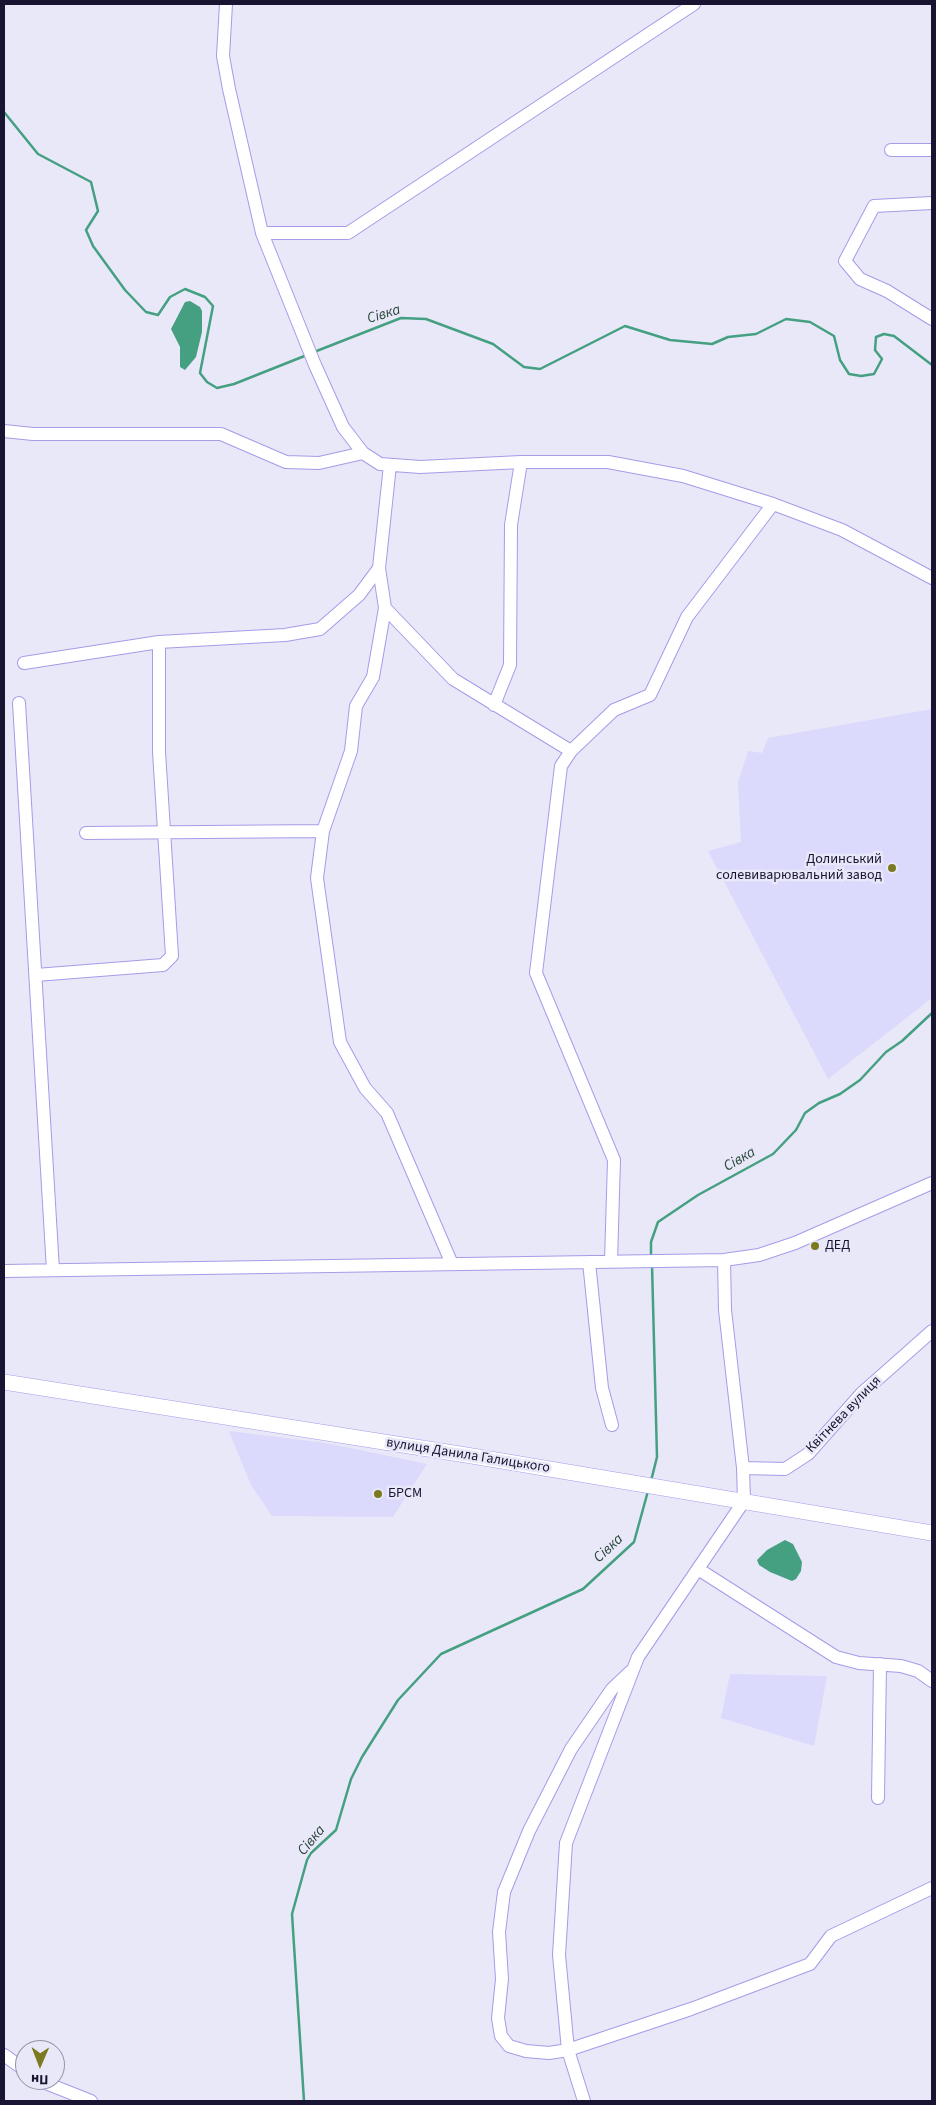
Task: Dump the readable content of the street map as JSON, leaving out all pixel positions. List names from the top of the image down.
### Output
{
  "streets": {
    "main road": ["вулиця Данила Галицького"],
    "street": ["Квітнева вулиця"]
  },
  "water": ["Сівка"],
  "places": ["Долинський солевиварювальний завод", "ДЕД", "БРСМ"],
  "north": "bottom"
}
